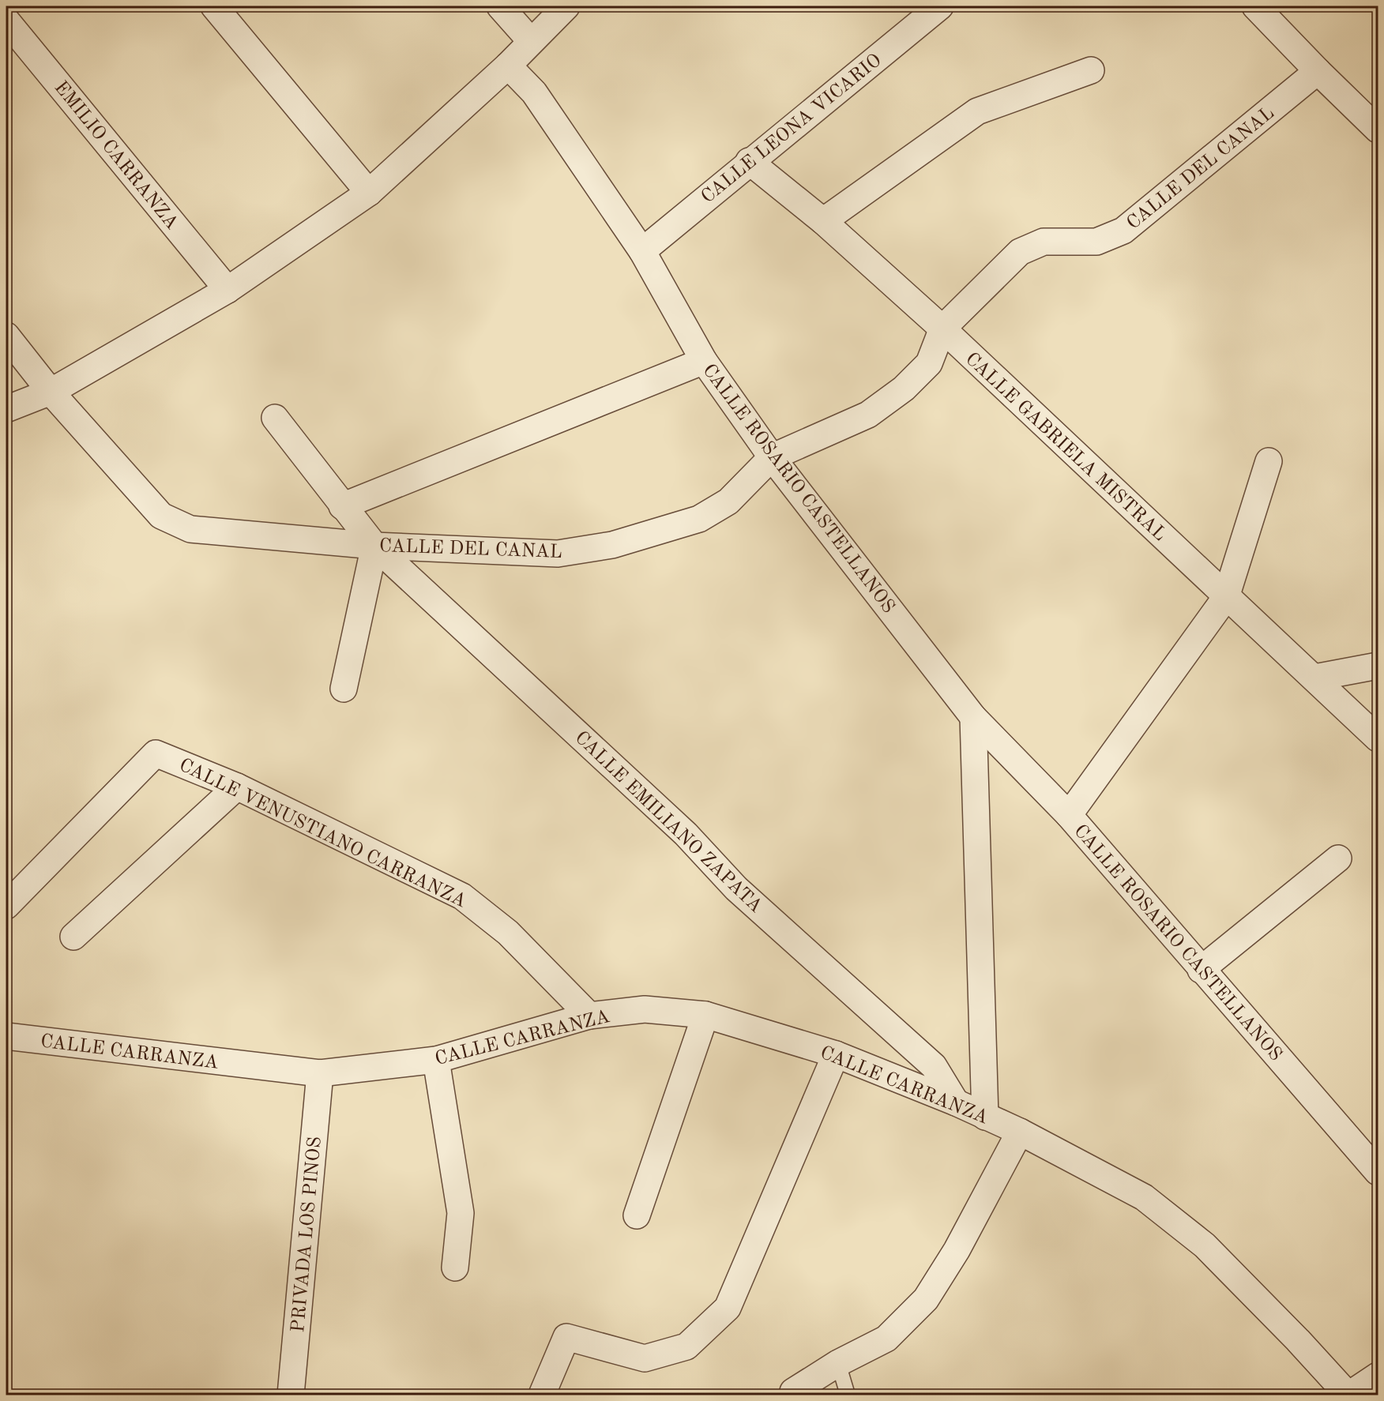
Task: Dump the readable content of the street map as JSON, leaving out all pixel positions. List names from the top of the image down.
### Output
{
  "streets": {
    "street": [
      "CALLE LEONA VICARIO",
      "EMILIO CARRANZA",
      "CALLE DEL CANAL",
      "CALLE GABRIELA MISTRAL",
      "CALLE ROSARIO CASTELLANOS",
      "CALLE EMILIANO ZAPATA",
      "CALLE VENUSTIANO CARRANZA",
      "CALLE CARRANZA",
      "PRIVADA LOS PINOS"
    ]
  },
  "crossings": [
    ["CALLE LEONA VICARIO", "CALLE GABRIELA MISTRAL"],
    ["CALLE LEONA VICARIO", "CALLE ROSARIO CASTELLANOS"],
    ["CALLE DEL CANAL", "CALLE GABRIELA MISTRAL"],
    ["CALLE DEL CANAL", "CALLE ROSARIO CASTELLANOS"],
    ["CALLE DEL CANAL", "CALLE EMILIANO ZAPATA"],
    ["CALLE EMILIANO ZAPATA", "CALLE CARRANZA"],
    ["CALLE VENUSTIANO CARRANZA", "CALLE CARRANZA"],
    ["CALLE CARRANZA", "PRIVADA LOS PINOS"]
  ]
}
